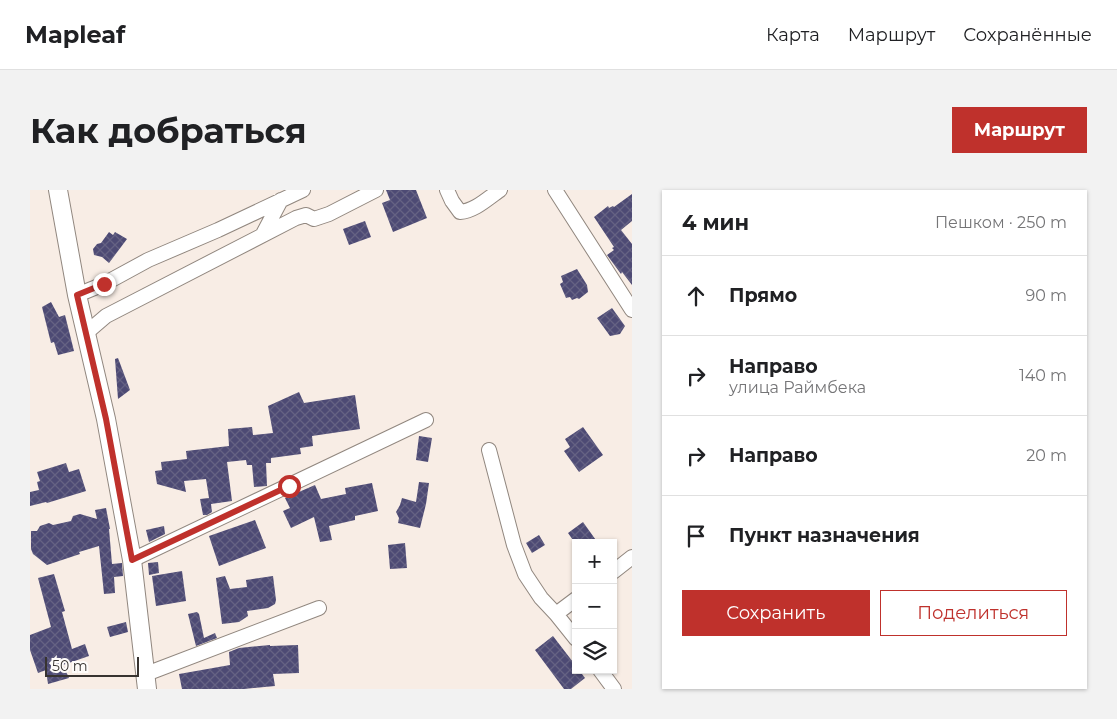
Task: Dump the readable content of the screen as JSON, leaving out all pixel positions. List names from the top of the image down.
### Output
{
  "scale_bar": "50 m",
  "page": {
    "header": "Mapleaf",
    "nav": ["Карта", "Маршрут", "Сохранённые"],
    "buttons": [
      "Маршрут",
      ["Сохранить", "Поделиться"]
    ],
    "title": "Как добраться",
    "heading": ["4 мин", "Пешком · 250 m"],
    "list": [
      ["Прямо", "90 m"],
      ["Направо", "улица Раймбека", "140 m"],
      ["Направо", "20 m"],
      "Пункт назначения"
    ],
    "map_buttons": ["+", "−"],
    "scale": "50 m"
  }
}
